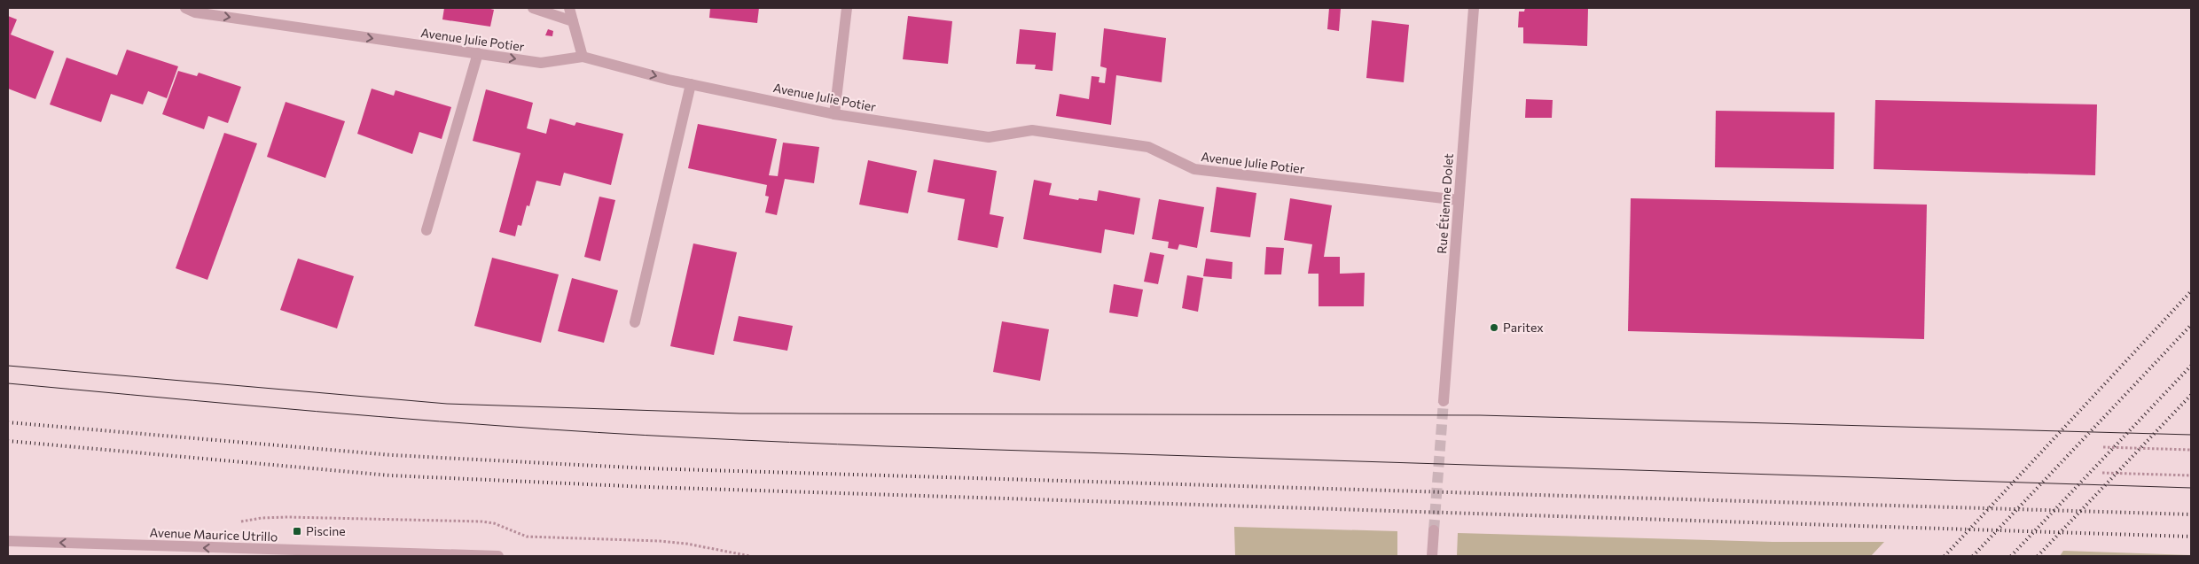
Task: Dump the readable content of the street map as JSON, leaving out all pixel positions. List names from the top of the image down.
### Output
{
  "streets": {
    "street": ["Avenue Julie Potier", "Rue Étienne Dolet", "Avenue Maurice Utrillo"]
  },
  "crossings": [
    ["Avenue Julie Potier", "Rue Étienne Dolet"]
  ],
  "one_way": ["Avenue Julie Potier", "Avenue Maurice Utrillo"],
  "places": {
    "other": ["Paritex"],
    "transit": ["Piscine"]
  }
}
